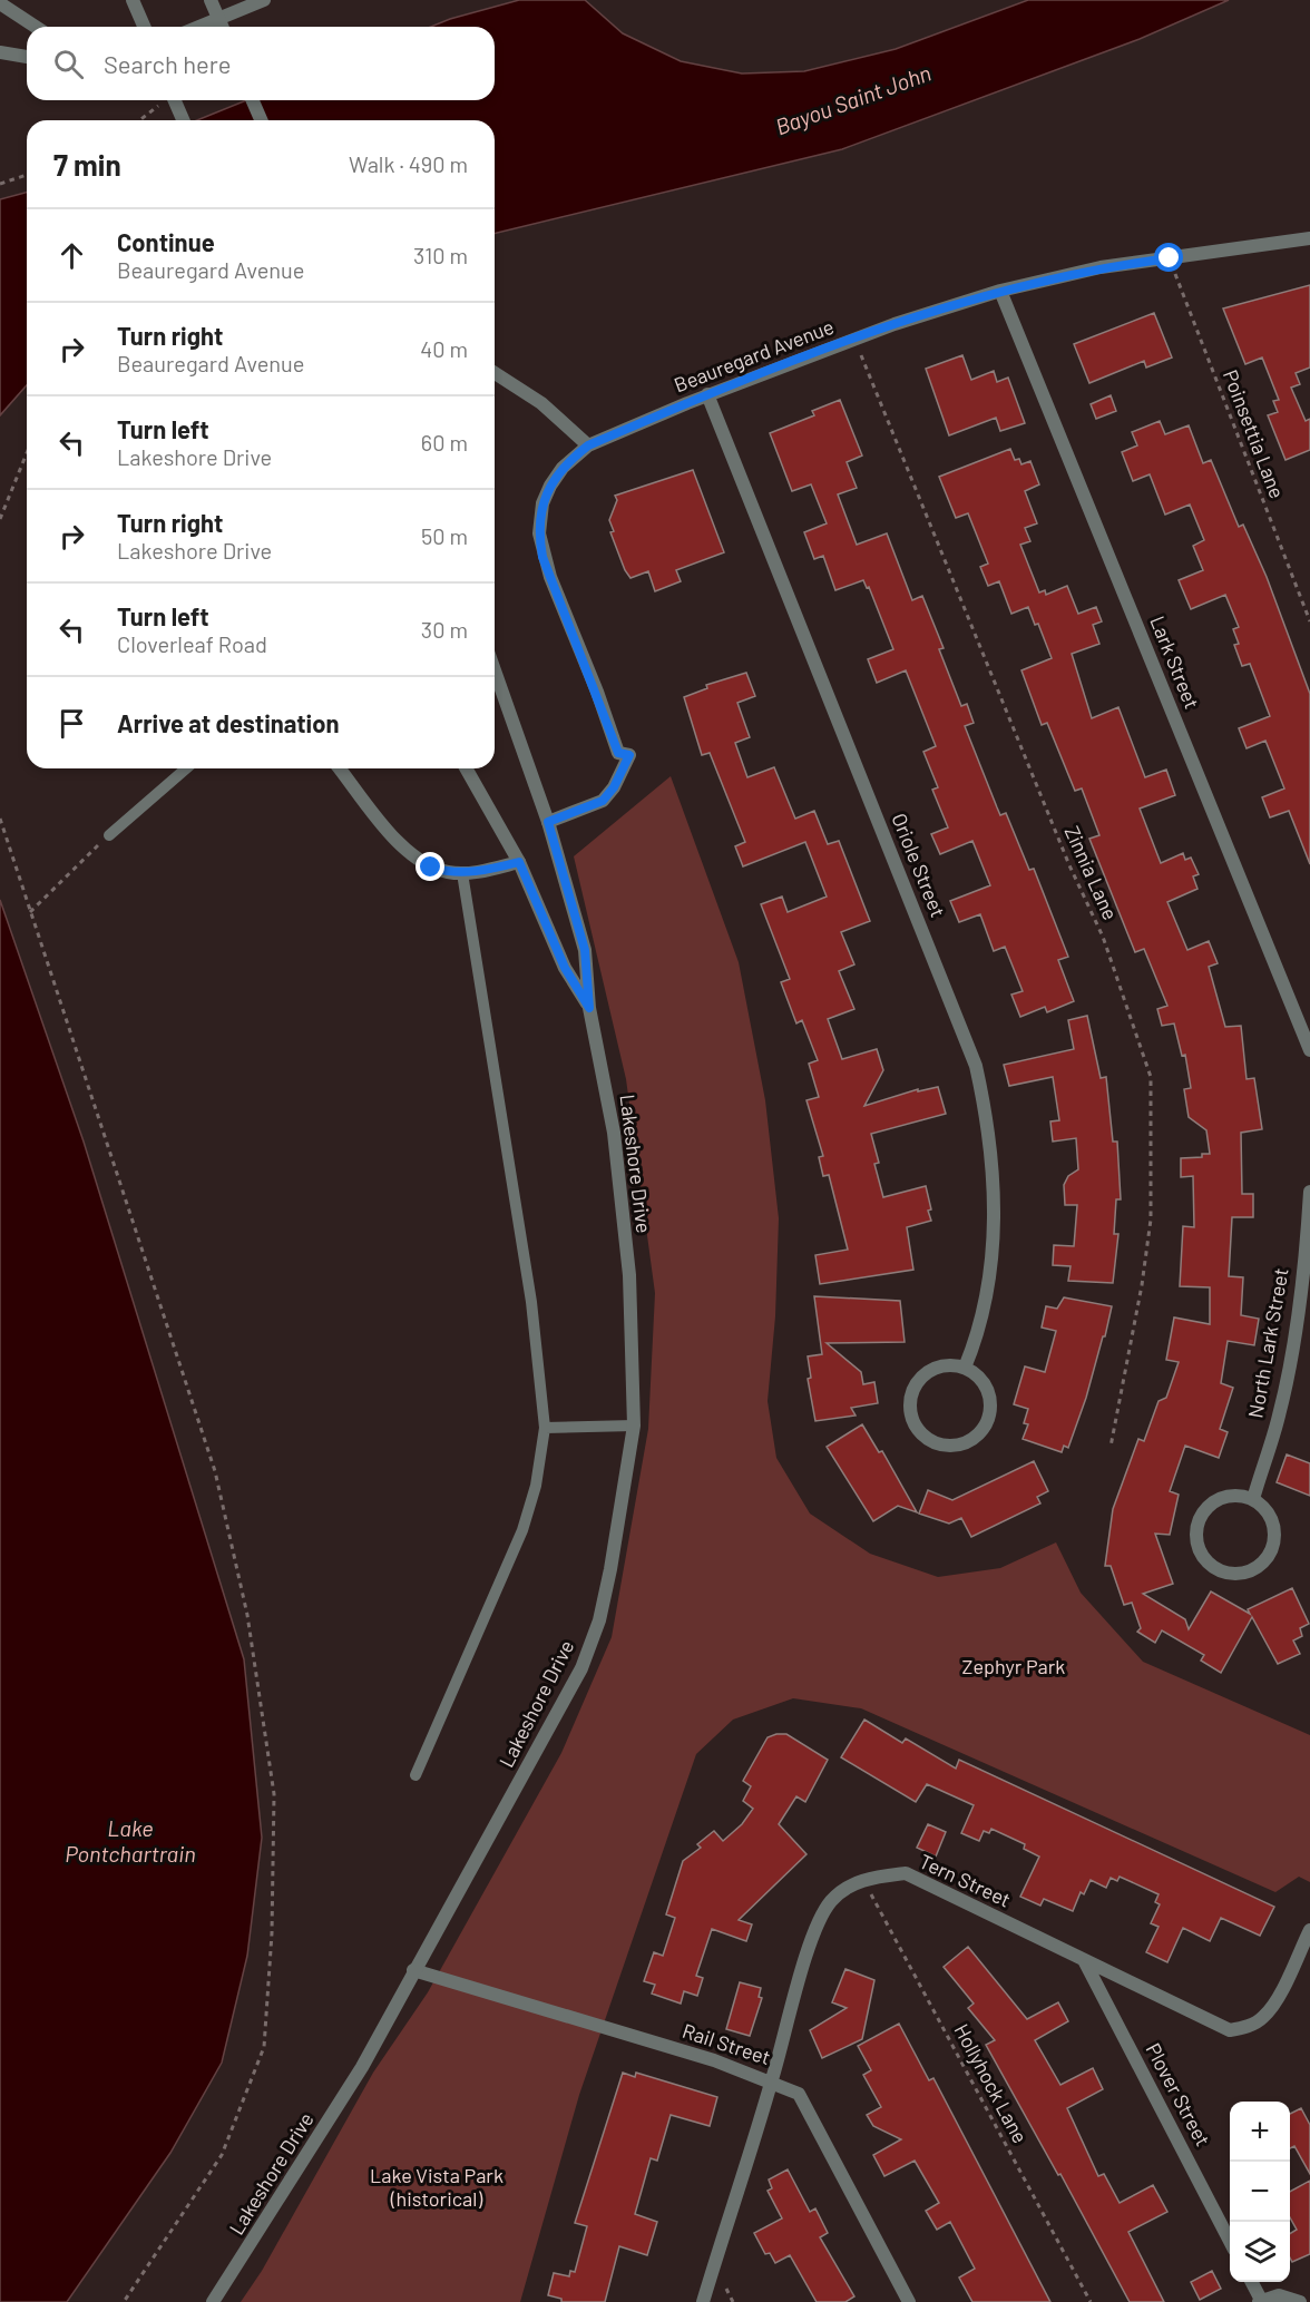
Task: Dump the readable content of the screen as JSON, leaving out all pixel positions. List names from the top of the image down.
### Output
{
  "streets": {
    "street": [
      "Beauregard Avenue",
      "Lark Street",
      "Oriole Street",
      "Lakeshore Drive",
      "North Lark Street",
      "Tern Street",
      "Rail Street",
      "Plover Street"
    ],
    "path": ["Poinsettia Lane", "Zinnia Lane", "Hollyhock Lane"]
  },
  "crossings": [
    ["Beauregard Avenue", "Poinsettia Lane"],
    ["Beauregard Avenue", "Lark Street"],
    ["Beauregard Avenue", "Oriole Street"],
    ["Beauregard Avenue", "Zinnia Lane"],
    ["Beauregard Avenue", "Lakeshore Drive"],
    ["Lakeshore Drive", "Rail Street"],
    ["Tern Street", "Rail Street"],
    ["Tern Street", "Hollyhock Lane"],
    ["Tern Street", "Plover Street"]
  ],
  "water": ["Bayou Saint John", "Lake Pontchartrain"],
  "parks": ["Zephyr Park", "Lake Vista Park (historical)"],
  "page": {
    "search": "Search here",
    "heading": ["7 min", "Walk · 490 m"],
    "list": [
      ["Continue", "Beauregard Avenue", "310 m"],
      ["Turn right", "Beauregard Avenue", "40 m"],
      ["Turn left", "Lakeshore Drive", "60 m"],
      ["Turn right", "Lakeshore Drive", "50 m"],
      ["Turn left", "Cloverleaf Road", "30 m"],
      "Arrive at destination"
    ],
    "map_buttons": ["+", "−"]
  }
}
